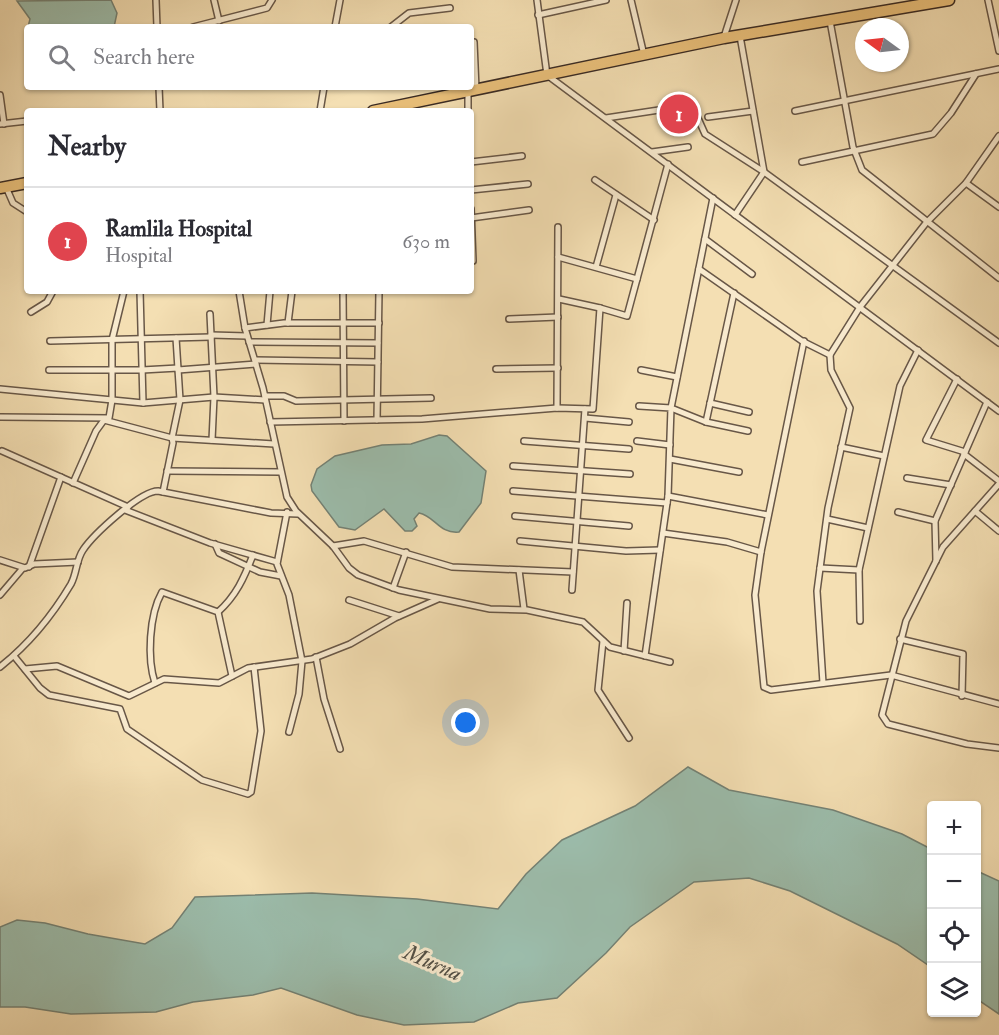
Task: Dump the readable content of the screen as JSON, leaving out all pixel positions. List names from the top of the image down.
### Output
{
  "water": ["Murna"],
  "north": "left",
  "page": {
    "search": "Search here",
    "pins": "1",
    "heading": "Nearby",
    "list": [
      {
        "mark": "1",
        "name": "Ramlila Hospital",
        "note": "Hospital",
        "value": "630 m"
      }
    ],
    "map_buttons": ["+", "−"]
  }
}
